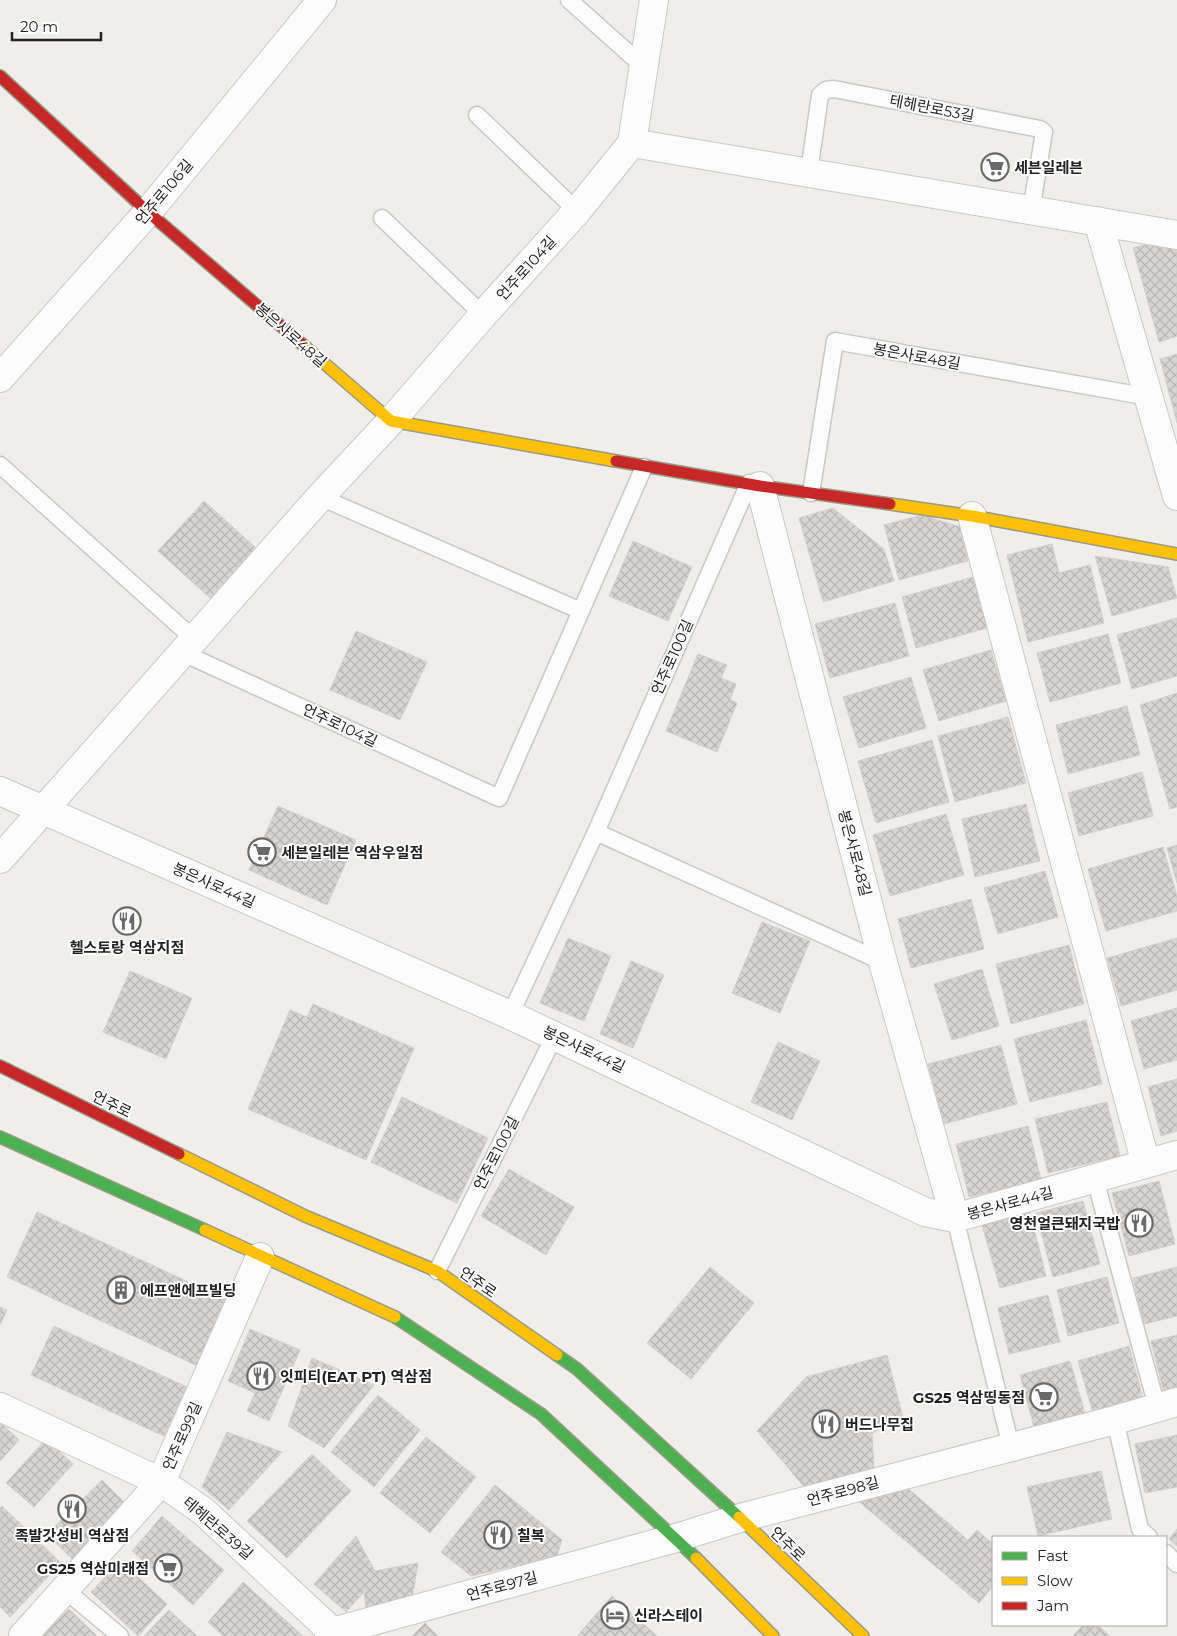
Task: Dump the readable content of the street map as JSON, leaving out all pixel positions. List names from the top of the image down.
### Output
{
  "streets": {
    "main road": ["봉은사로48길", "언주로"],
    "street": [
      "언주로106길",
      "언주로104길",
      "봉은사로44길",
      "언주로99길",
      "언주로98길",
      "테헤란로39길",
      "언주로97길"
    ],
    "lane": ["테헤란로53길", "언주로100길"]
  },
  "crossings": [
    ["언주로106길", "봉은사로48길"],
    ["언주로104길", "봉은사로48길"],
    ["언주로104길", "봉은사로44길"],
    ["봉은사로48길", "언주로100길"],
    ["봉은사로48길", "봉은사로44길"],
    ["언주로100길", "봉은사로44길"],
    ["언주로100길", "언주로"],
    ["봉은사로44길", "언주로98길"],
    ["언주로", "언주로98길"],
    ["언주로99길", "테헤란로39길"],
    ["언주로98길", "언주로97길"],
    ["테헤란로39길", "언주로97길"]
  ],
  "places": {
    "supermarket": [
      "세븐일레븐",
      "세븐일레븐 역삼우일점",
      "GS25 역삼띵동점",
      "GS25 역삼미래점"
    ],
    "restaurant": [
      "헬스토랑 역삼지점",
      "영천얼큰돼지국밥",
      "잇피티(EAT PT) 역삼점",
      "버드나무집",
      "족발갓성비 역삼점",
      "칠복"
    ],
    "building": ["에프앤에프빌딩"],
    "hotel": ["신라스테이"]
  },
  "legend": ["Fast", "Slow", "Jam"],
  "scale_bar": "20 m"
}
